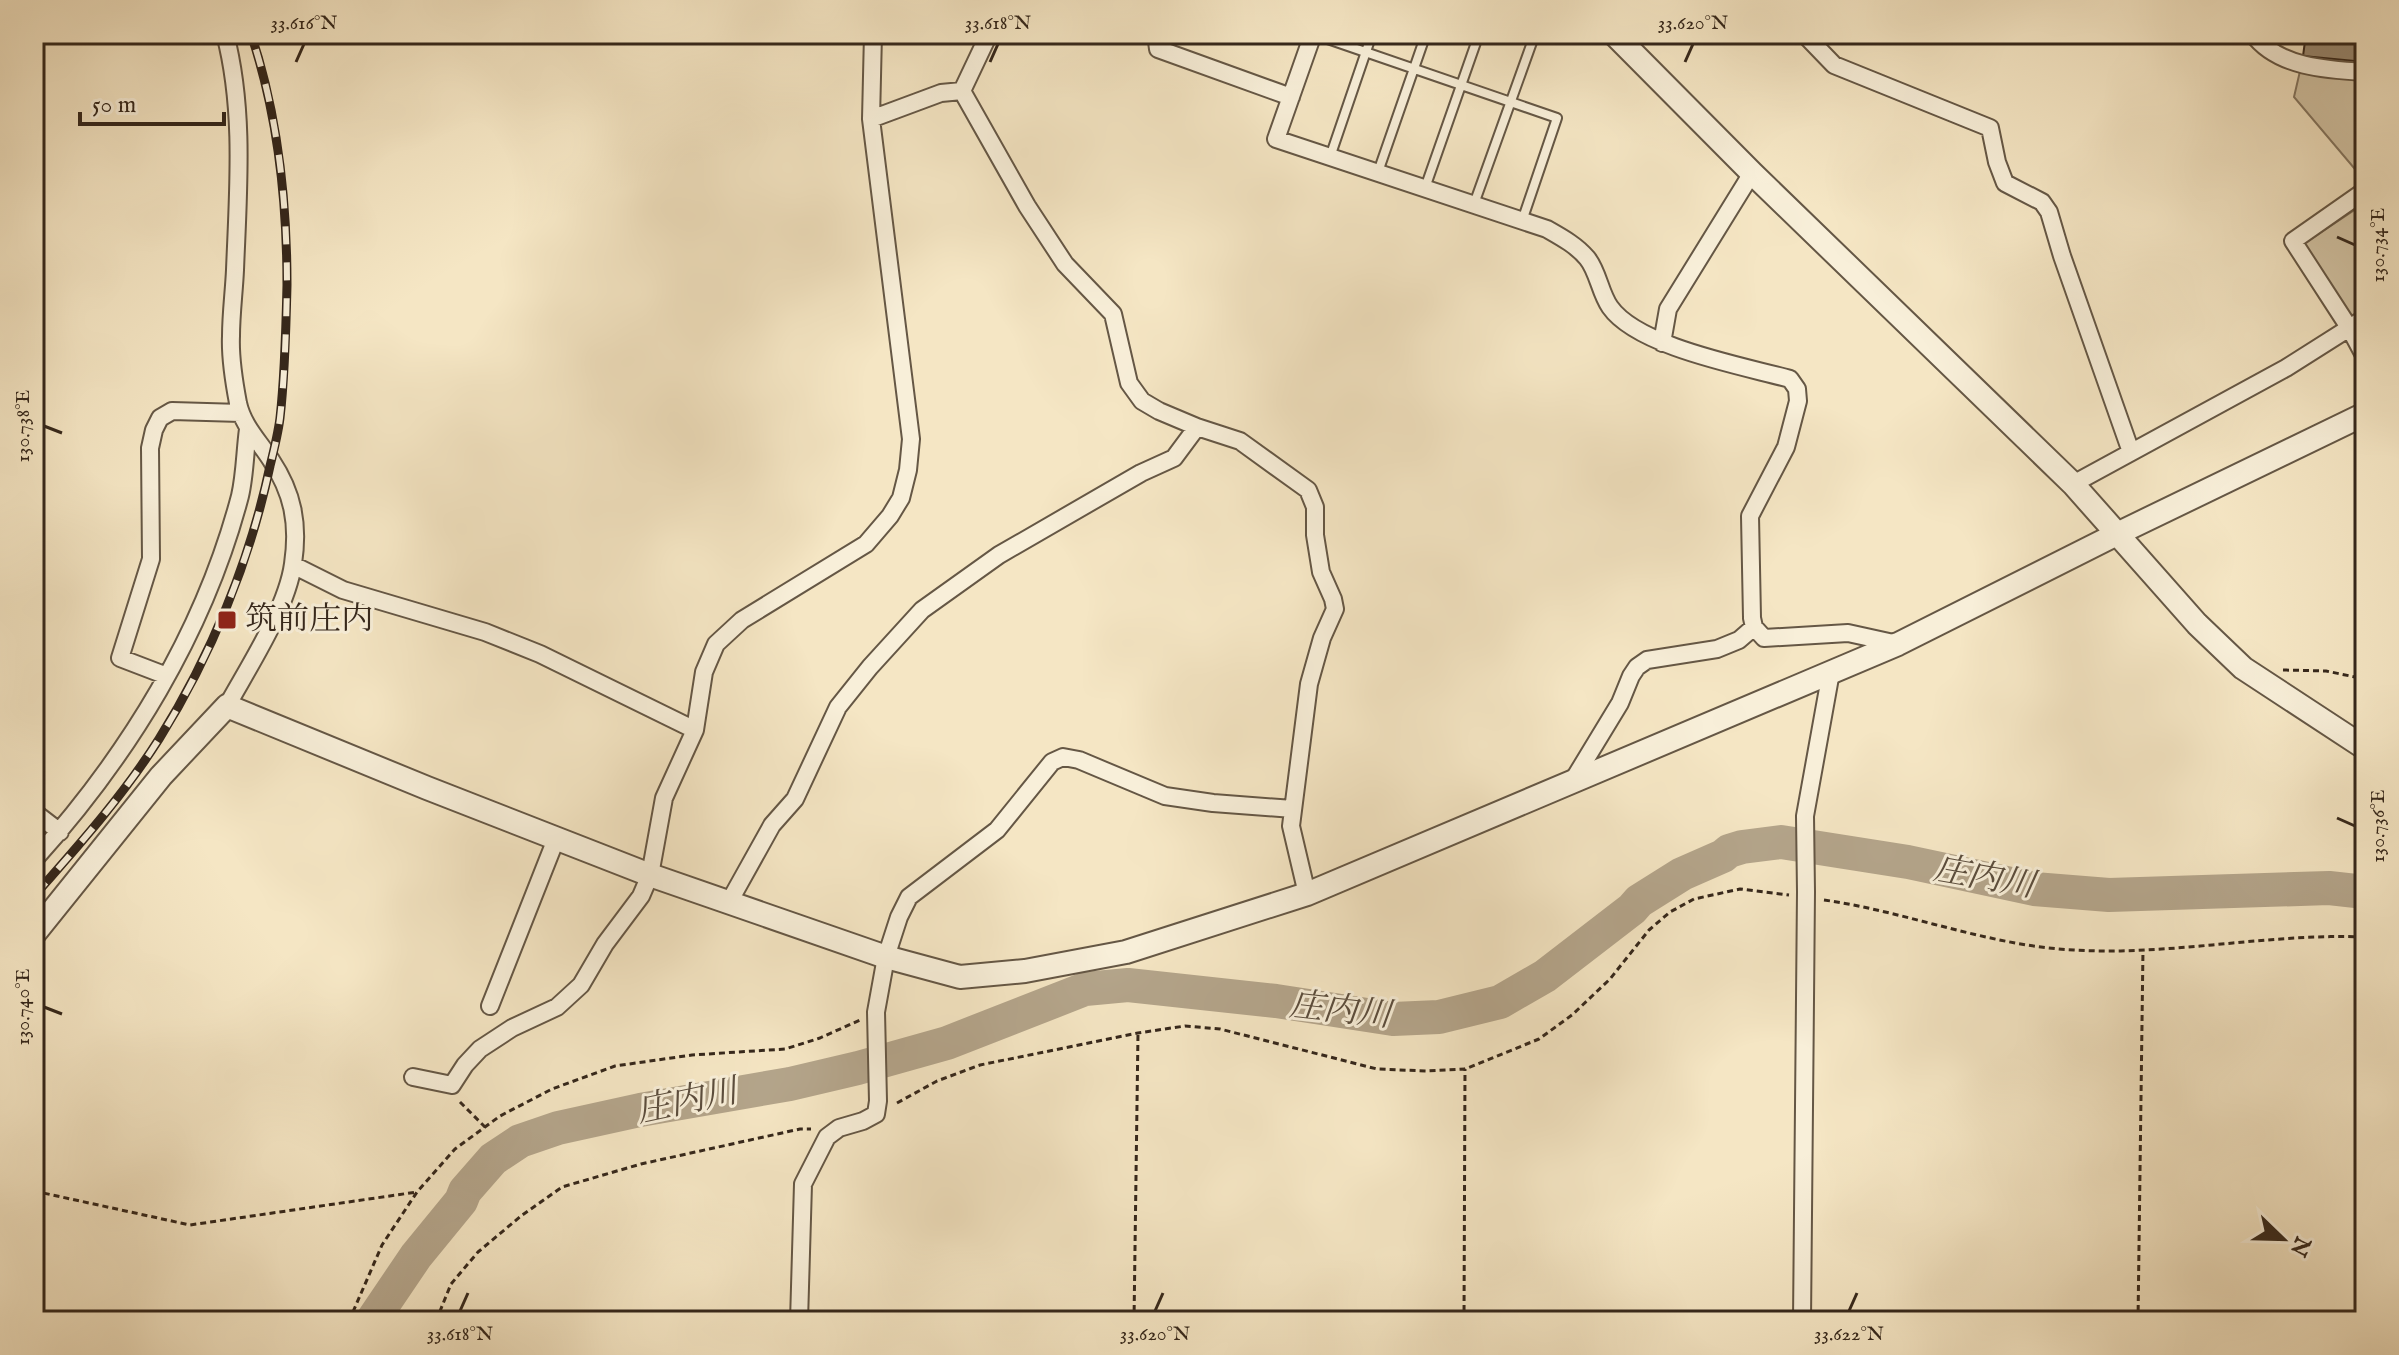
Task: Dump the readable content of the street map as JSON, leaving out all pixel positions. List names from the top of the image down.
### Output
{
  "water": ["庄内川"],
  "places": {
    "transit": ["筑前庄内"]
  },
  "scale_bar": "50 m",
  "north": "bottom right",
  "coordinates": [
    "33.616°N",
    "33.618°N",
    "33.620°N",
    "130.734°E",
    "130.738°E",
    "130.736°E",
    "130.740°E",
    "33.622°N"
  ]
}
